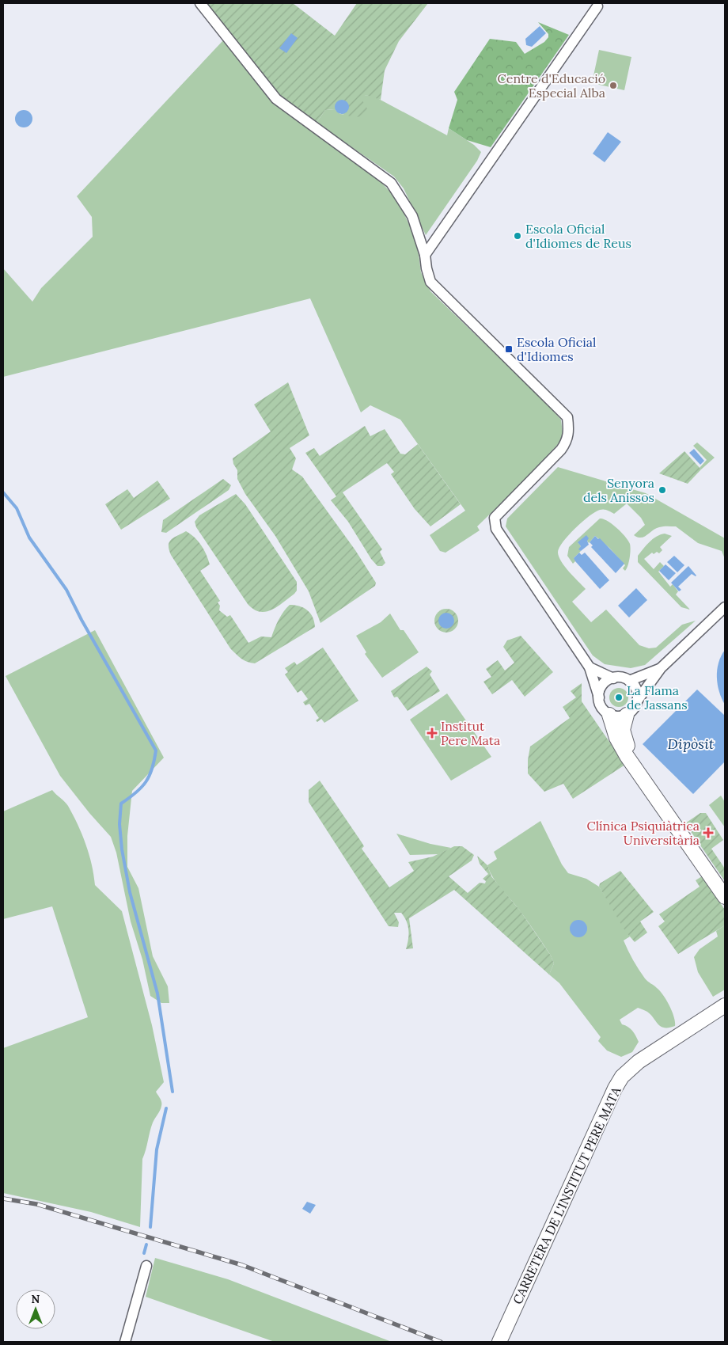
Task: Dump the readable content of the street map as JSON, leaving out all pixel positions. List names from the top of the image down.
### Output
{
  "streets": {
    "street": ["CARRETERA DE L'INSTITUT PERE MATA"]
  },
  "water": ["Dipòsit"],
  "places": {
    "other": [
      "Centre d'Educació Especial Alba",
      "Escola Oficial d'Idiomes de Reus",
      "Senyora dels Anissos",
      "La Flama de Jassans"
    ],
    "transit": ["Escola Oficial d'Idiomes"],
    "health": ["Institut Pere Mata", "Clínica Psiquiàtrica Universitària"]
  },
  "north": "top"
}
